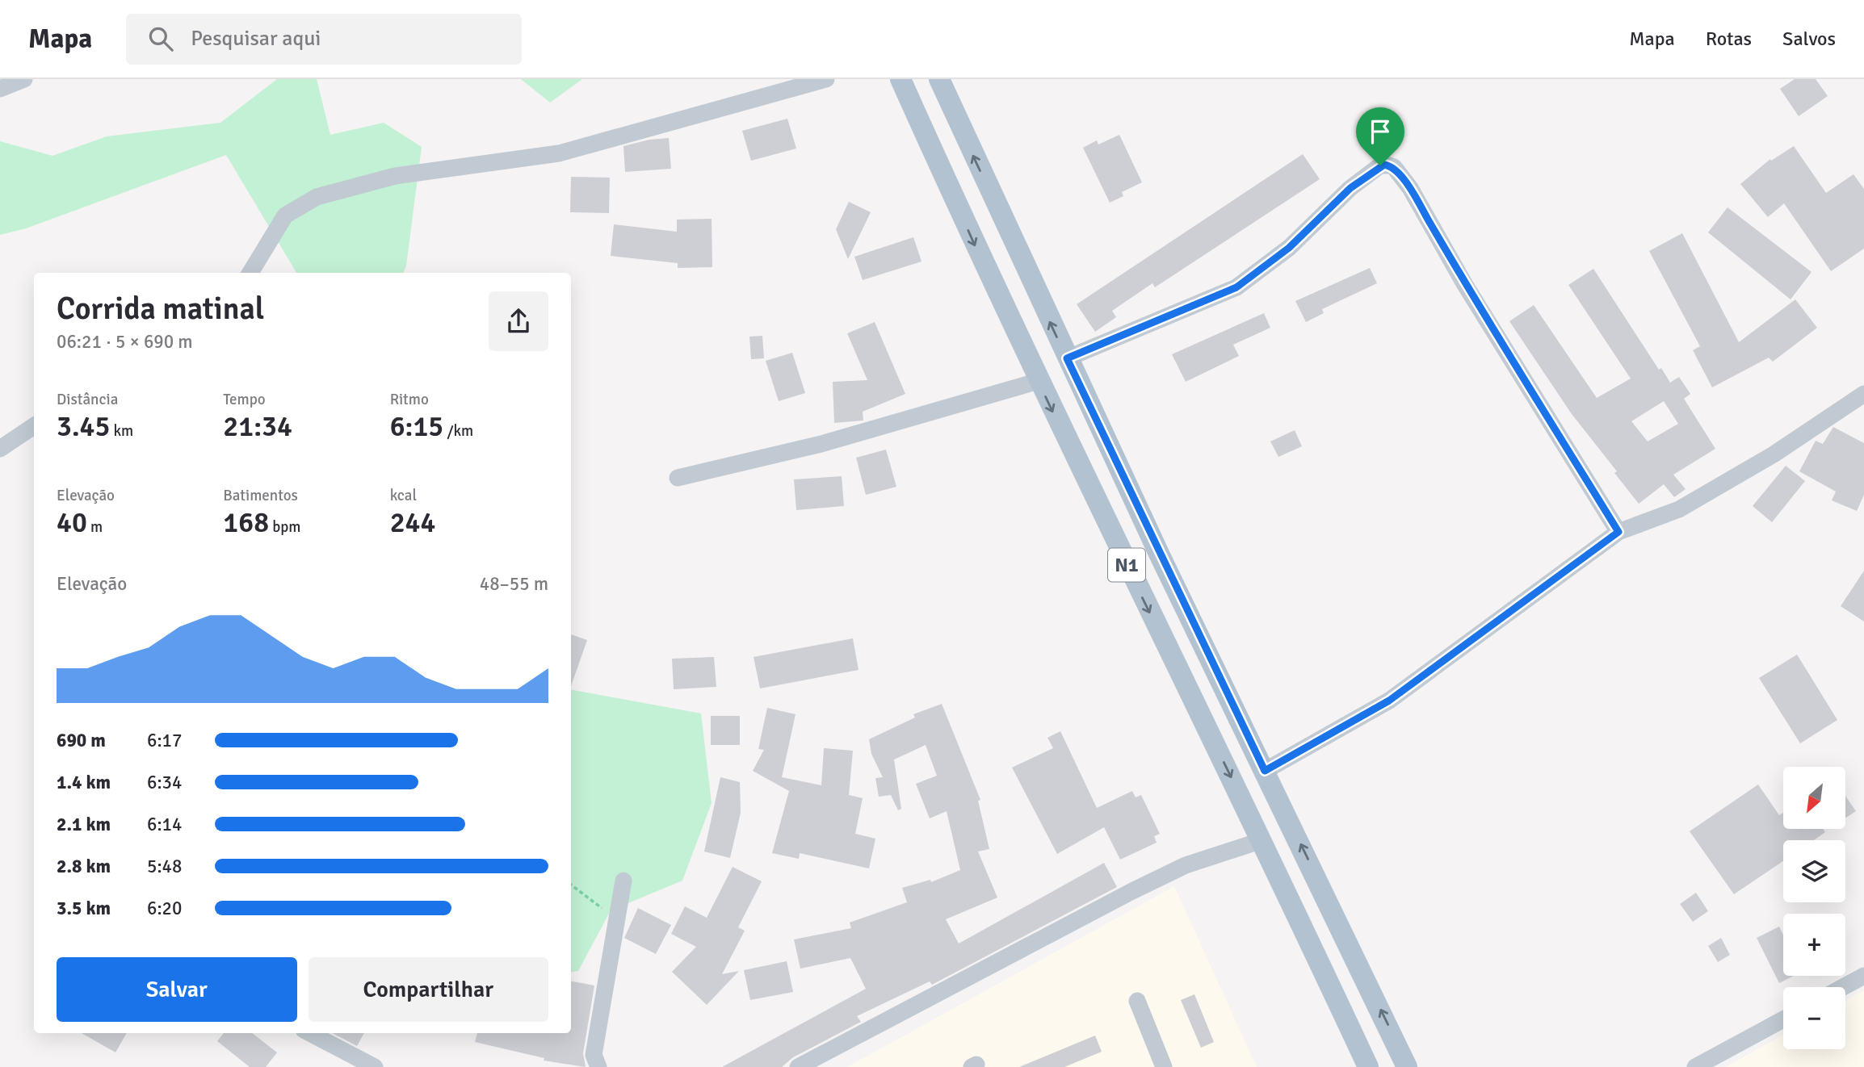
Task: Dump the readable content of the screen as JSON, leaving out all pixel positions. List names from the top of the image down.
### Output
{
  "streets": {
    "main road": ["N1"]
  },
  "north": "bottom left",
  "page": {
    "header": "Mapa",
    "search": "Pesquisar aqui",
    "nav": ["Mapa", "Rotas", "Salvos"],
    "heading": ["Corrida matinal", "06:21 · 5 × 690 m"],
    "stats": [
      ["Distância", "3.45 km"],
      ["Tempo", "21:34"],
      ["Ritmo", "6:15 /km"],
      ["Elevação", "40 m"],
      ["Batimentos", "168 bpm"],
      ["kcal", "244"]
    ],
    "chart": ["Elevação", "48–55 m"],
    "list": [
      {
        "name": "690 m",
        "note": "6:17"
      },
      {
        "name": "1.4 km",
        "note": "6:34"
      },
      {
        "name": "2.1 km",
        "note": "6:14"
      },
      {
        "name": "2.8 km",
        "note": "5:48"
      },
      {
        "name": "3.5 km",
        "note": "6:20"
      }
    ],
    "map_buttons": ["+", "−"],
    "buttons": ["Salvar", "Compartilhar"]
  }
}
